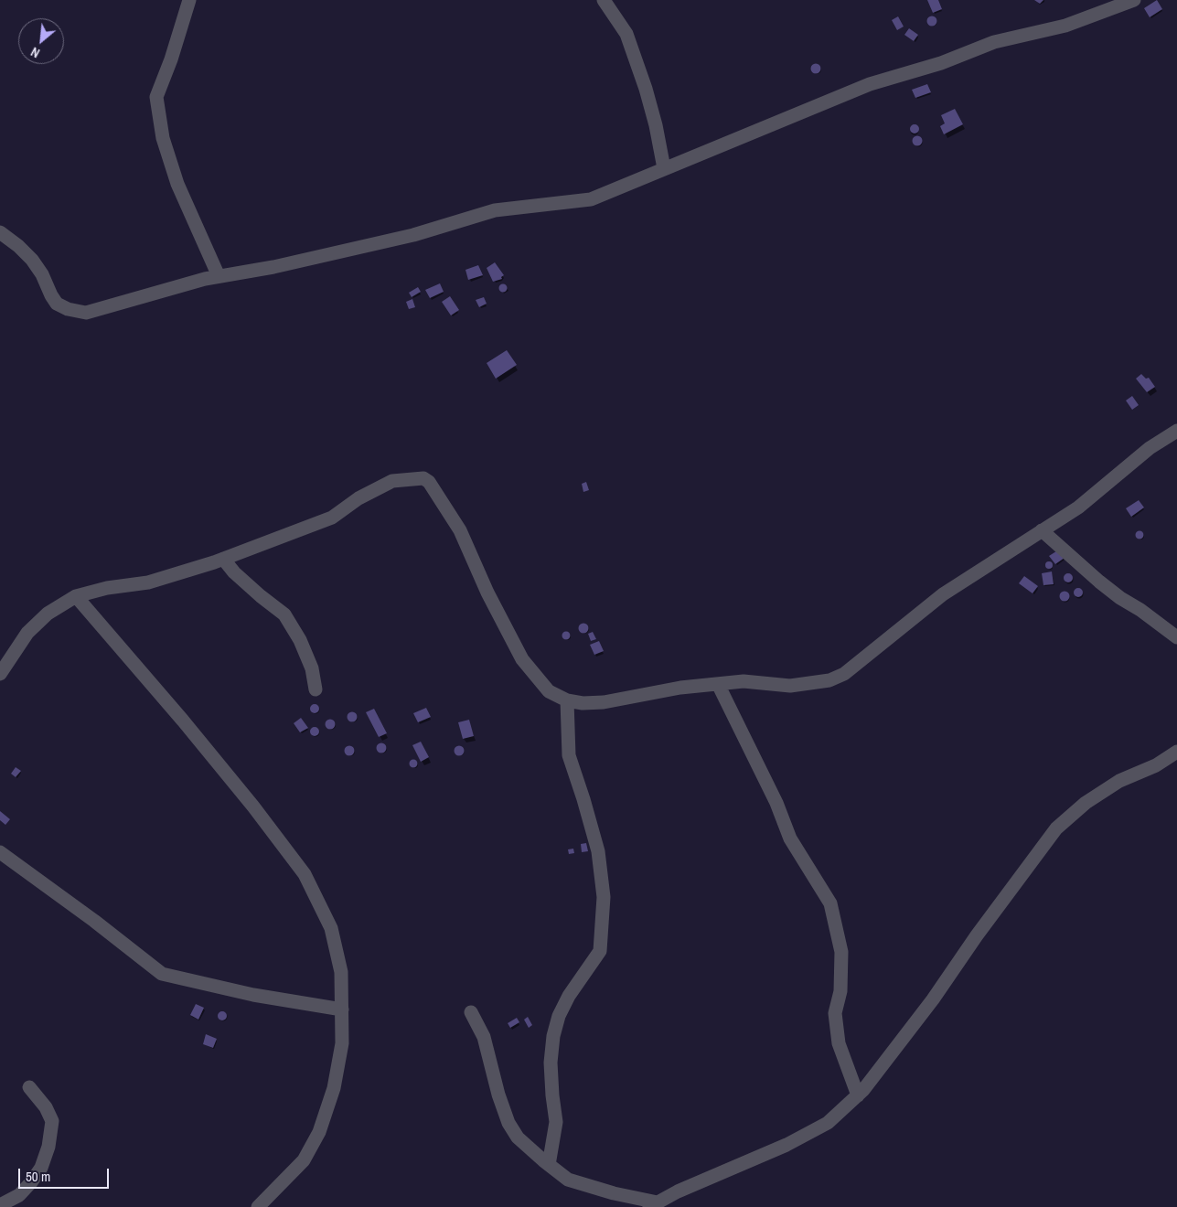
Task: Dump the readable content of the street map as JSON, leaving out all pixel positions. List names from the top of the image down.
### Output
{
  "scale_bar": "50 m",
  "north": "bottom left"
}
